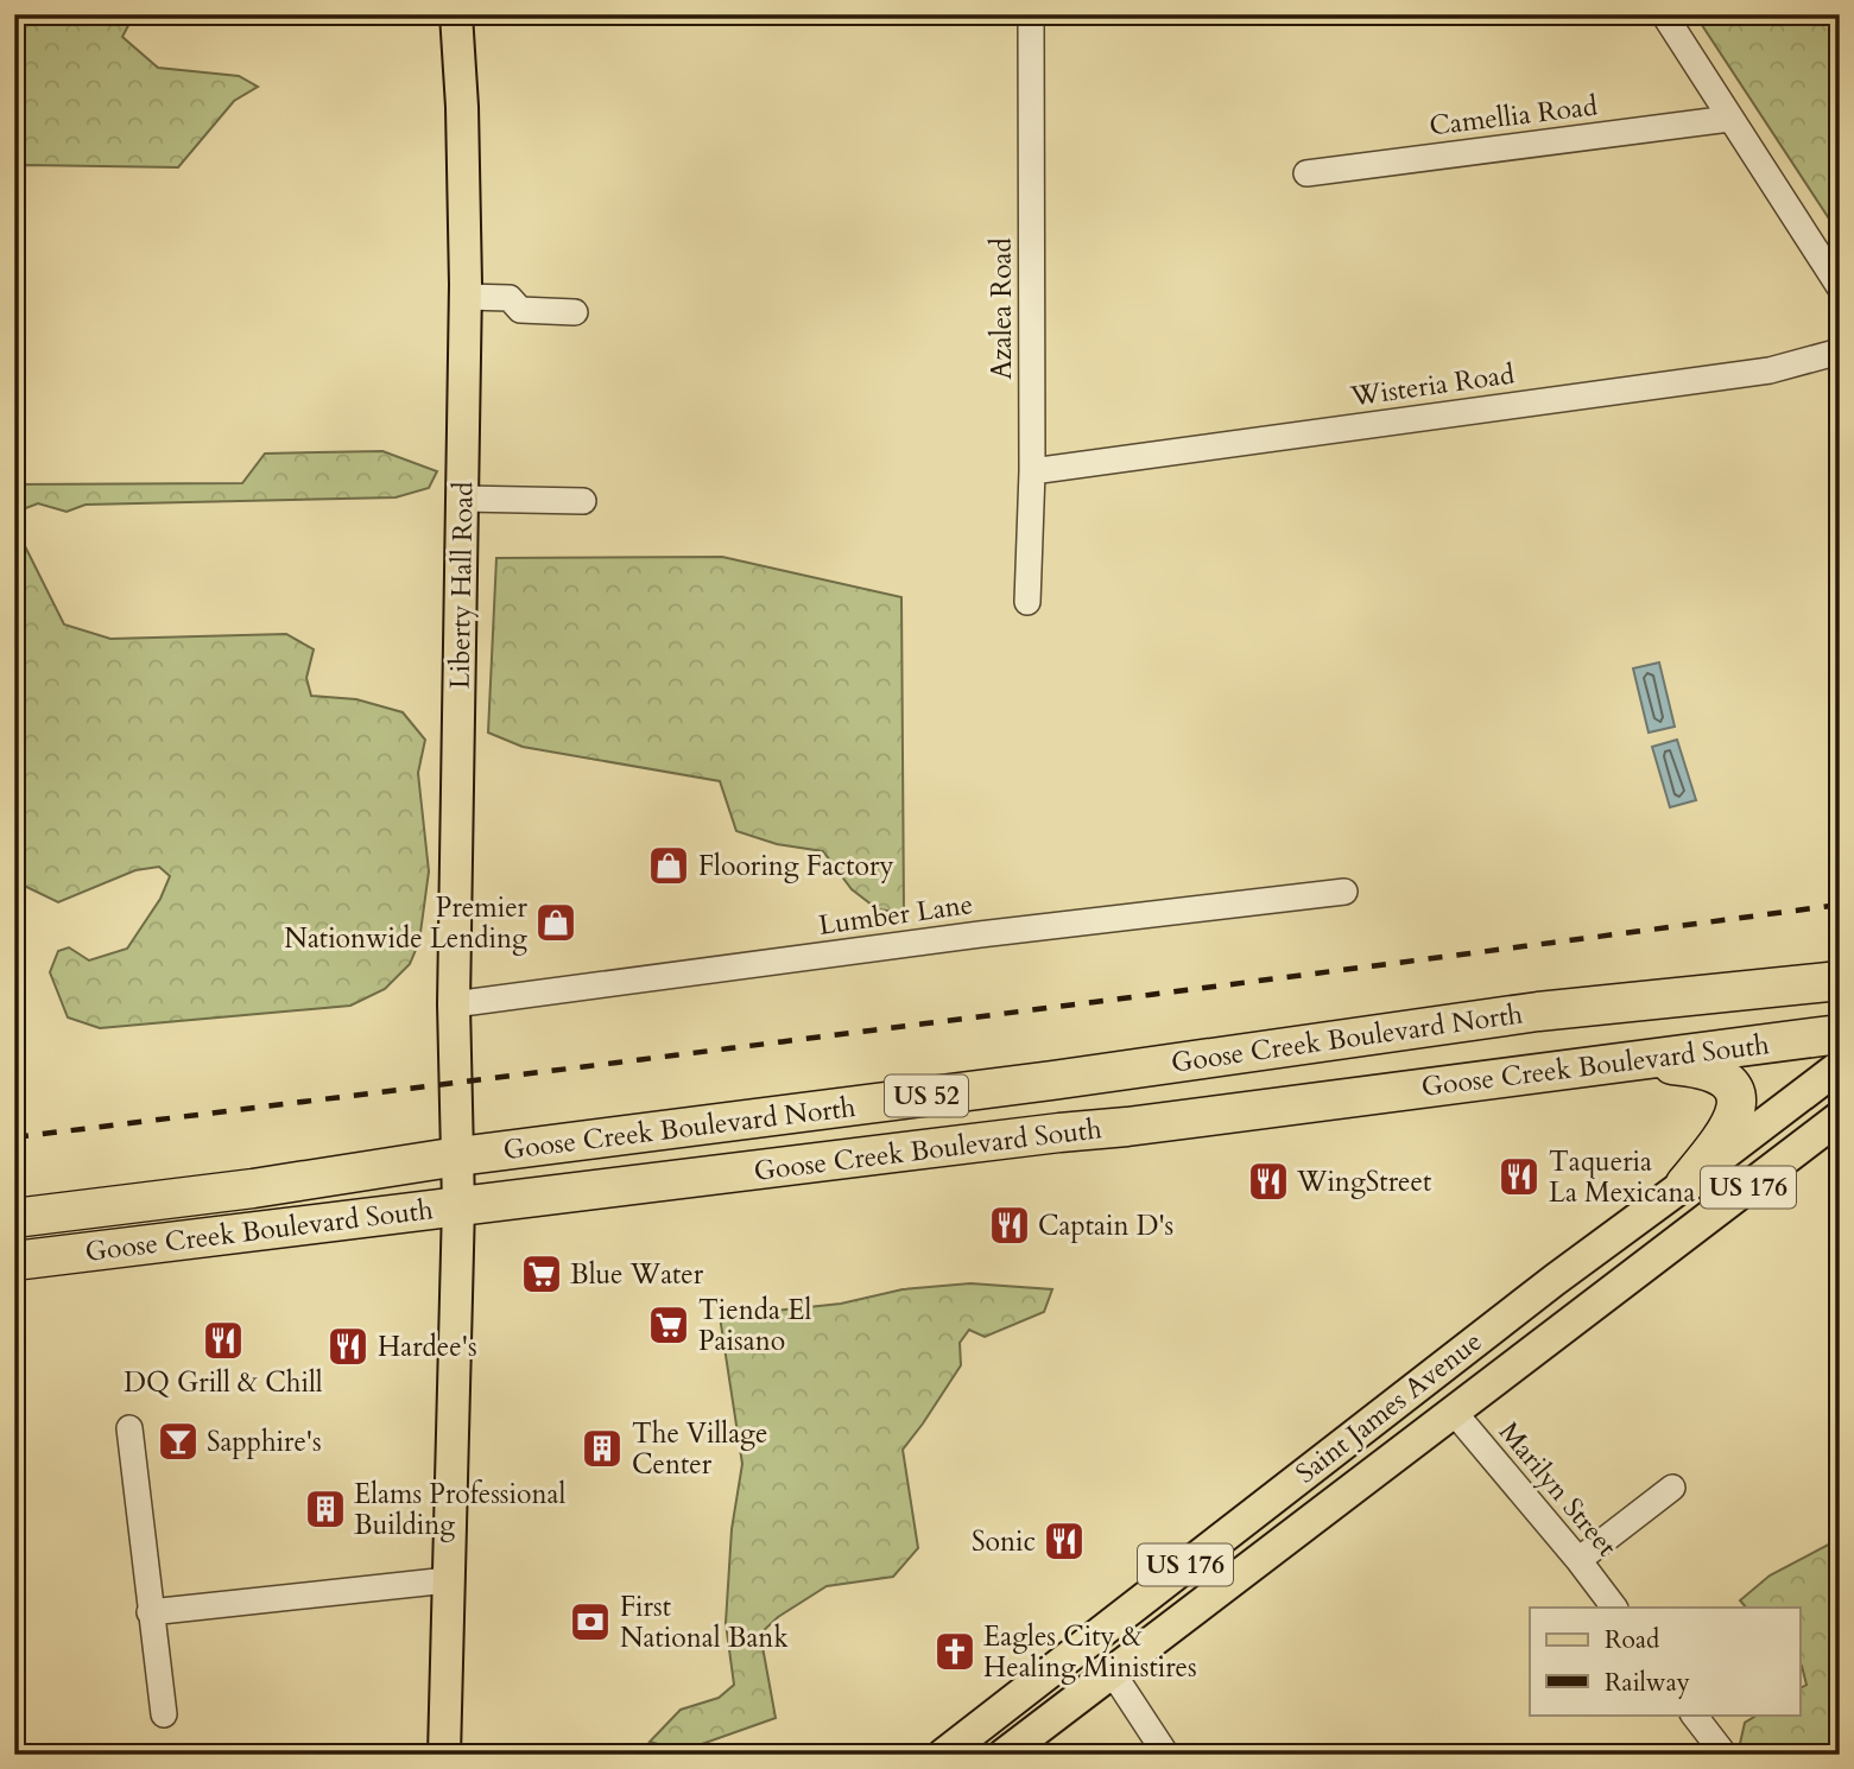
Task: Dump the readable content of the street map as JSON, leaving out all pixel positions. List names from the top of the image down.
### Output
{
  "streets": {
    "highway": ["Goose Creek Boulevard North", "Goose Creek Boulevard South", "US 52"],
    "main road": ["Liberty Hall Road", "US 176", "Saint James Avenue"],
    "street": [
      "Camellia Road",
      "Azalea Road",
      "Wisteria Road",
      "Lumber Lane",
      "Marilyn Street"
    ]
  },
  "crossings": [
    ["Azalea Road", "Wisteria Road"],
    ["Liberty Hall Road", "Lumber Lane"],
    ["Liberty Hall Road", "Goose Creek Boulevard North"],
    ["Liberty Hall Road", "Goose Creek Boulevard South"],
    ["Saint James Avenue", "Marilyn Street"]
  ],
  "places": {
    "shop": ["Flooring Factory", "Premier Nationwide Lending"],
    "restaurant": [
      "Taqueria La Mexicana",
      "WingStreet",
      "Captain D's",
      "DQ Grill & Chill",
      "Hardee's",
      "Sonic"
    ],
    "supermarket": ["Blue Water", "Tienda El Paisano"],
    "bar": ["Sapphire's"],
    "building": ["The Village Center", "Elams Professional Building"],
    "bank": ["First National Bank"],
    "church": ["Eagles City & Healing Ministires"]
  },
  "legend": ["Road", "Railway"]
}
